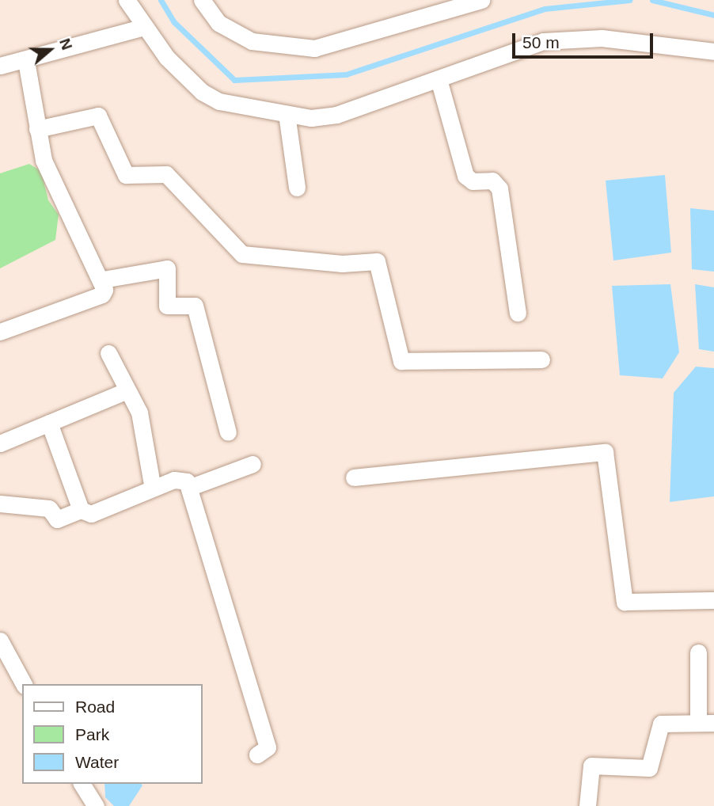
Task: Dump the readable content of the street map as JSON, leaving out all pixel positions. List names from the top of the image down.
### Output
{
  "legend": ["Road", "Park", "Water"],
  "scale_bar": "50 m",
  "north": "right"
}
